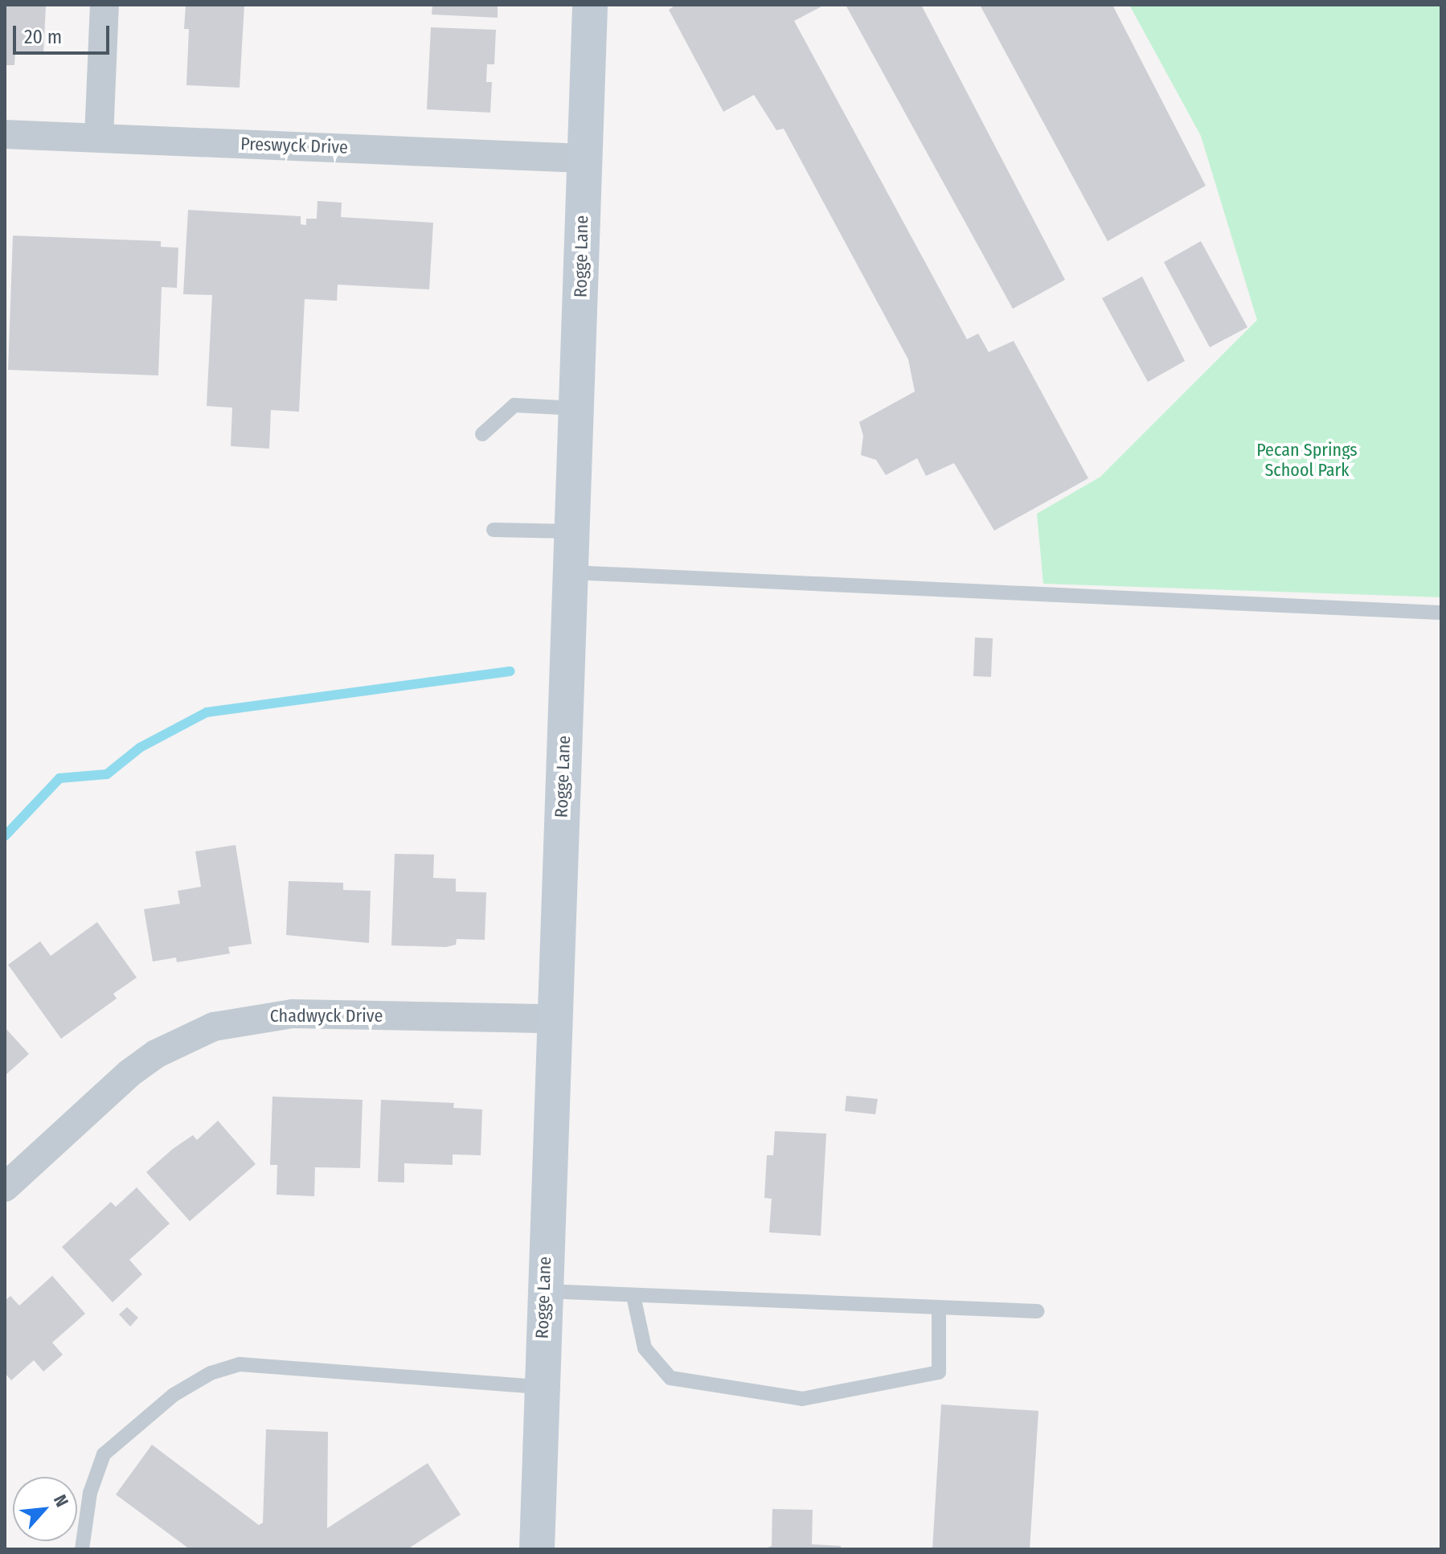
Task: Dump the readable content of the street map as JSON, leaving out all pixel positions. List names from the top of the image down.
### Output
{
  "streets": {
    "street": ["Preswyck Drive", "Rogge Lane", "Chadwyck Drive"]
  },
  "crossings": [
    ["Preswyck Drive", "Rogge Lane"],
    ["Rogge Lane", "Chadwyck Drive"]
  ],
  "parks": ["Pecan Springs School Park"],
  "scale_bar": "20 m",
  "north": "top right"
}
